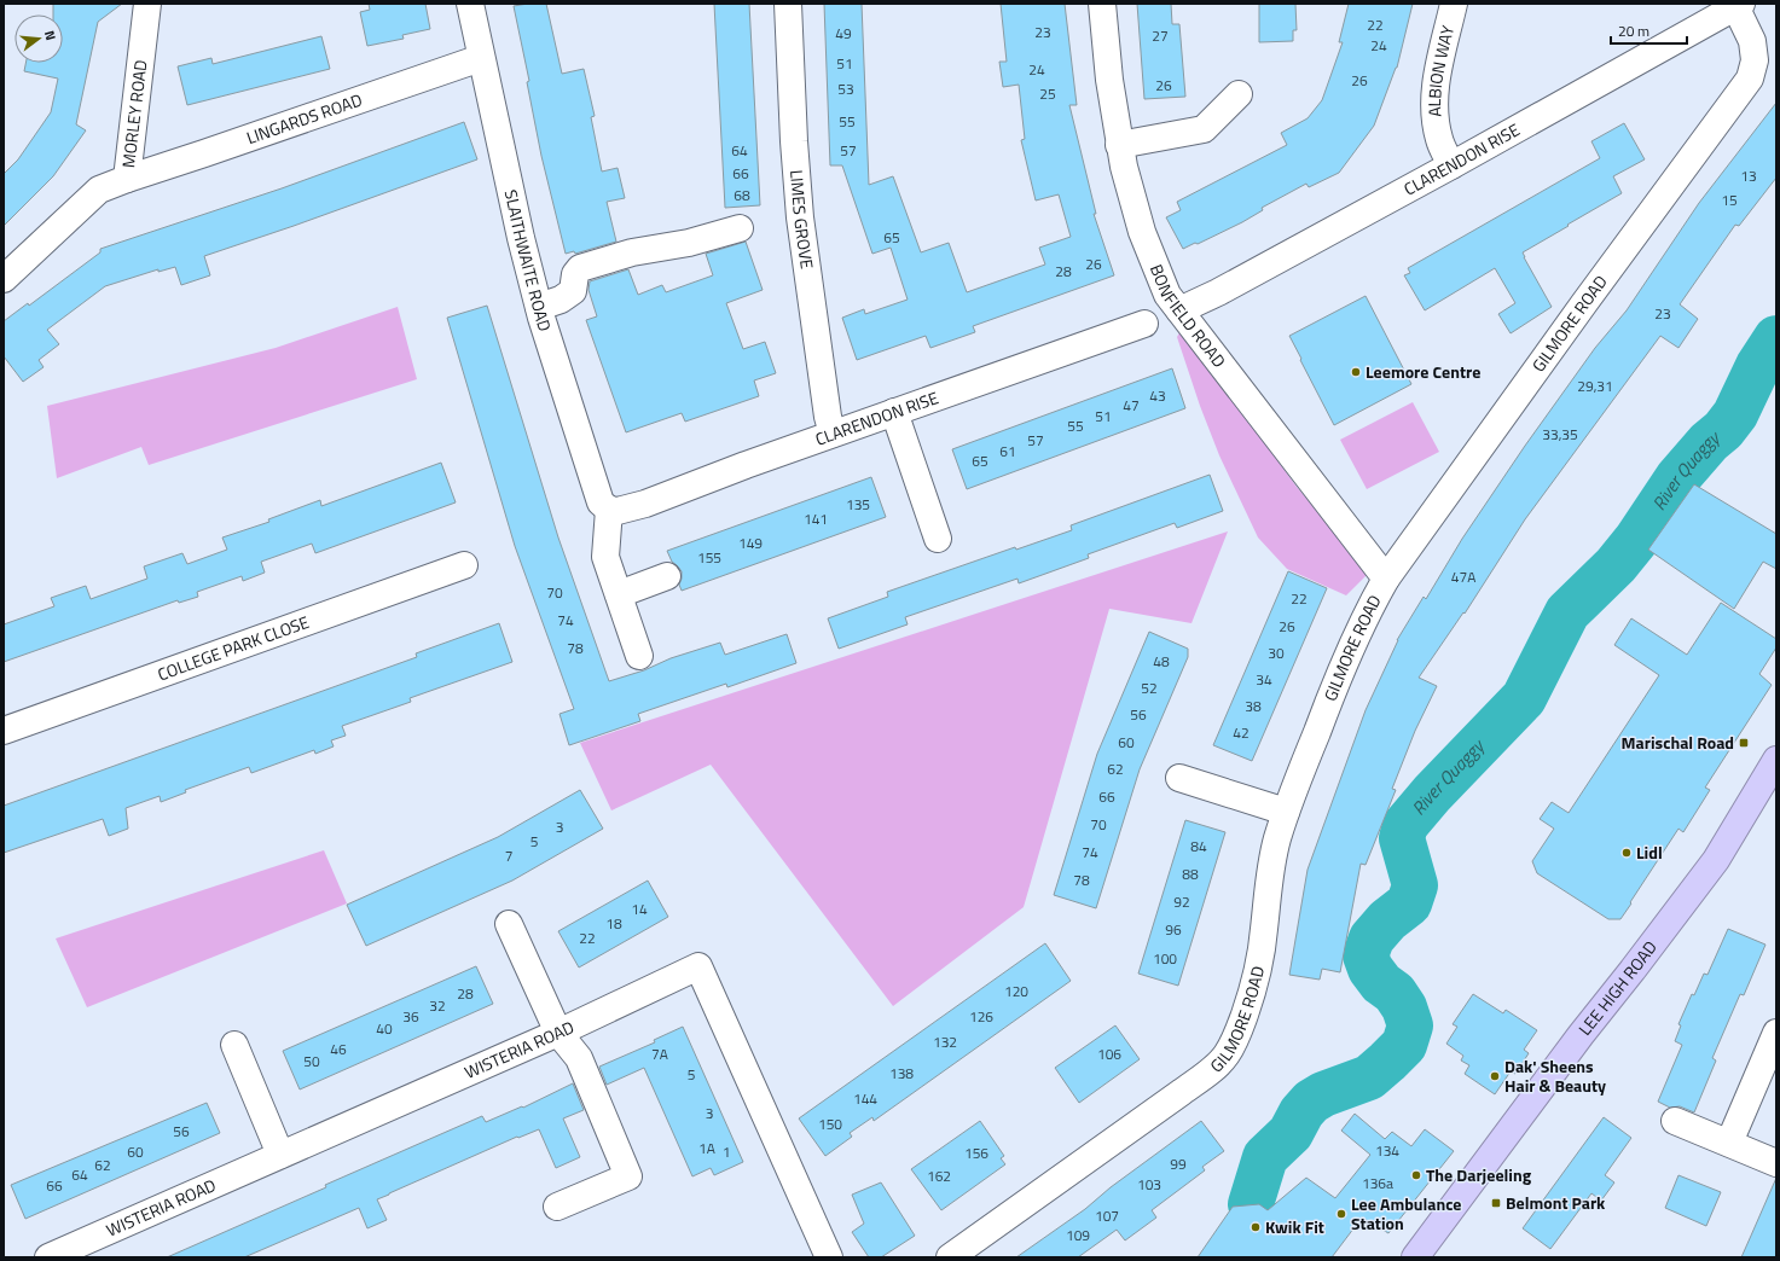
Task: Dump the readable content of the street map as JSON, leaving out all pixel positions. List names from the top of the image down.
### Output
{
  "streets": {
    "highway": ["LEE HIGH ROAD"],
    "street": [
      "ALBION WAY",
      "MORLEY ROAD",
      "LINGARDS ROAD",
      "CLARENDON RISE",
      "LIMES GROVE",
      "SLAITHWAITE ROAD",
      "BONFIELD ROAD",
      "GILMORE ROAD",
      "COLLEGE PARK CLOSE",
      "WISTERIA ROAD"
    ]
  },
  "crossings": [
    ["ALBION WAY", "CLARENDON RISE"],
    ["MORLEY ROAD", "LINGARDS ROAD"],
    ["LINGARDS ROAD", "SLAITHWAITE ROAD"],
    ["CLARENDON RISE", "LIMES GROVE"],
    ["CLARENDON RISE", "SLAITHWAITE ROAD"],
    ["CLARENDON RISE", "BONFIELD ROAD"],
    ["CLARENDON RISE", "GILMORE ROAD"],
    ["BONFIELD ROAD", "GILMORE ROAD"]
  ],
  "water": ["River Quaggy"],
  "places": {
    "other": [
      "Leemore Centre",
      "Lidl",
      "Dak' Sheens Hair & Beauty",
      "The Darjeeling",
      "Lee Ambulance Station",
      "Kwik Fit"
    ],
    "transit": ["Marischal Road", "Belmont Park"]
  },
  "house_numbers": [
    "22",
    "23",
    "49",
    "27",
    "24",
    "51",
    "24",
    "26",
    "26",
    "53",
    "25",
    "55",
    "64",
    "57",
    "66",
    "13",
    "68",
    "15",
    "65",
    "26",
    "28",
    "23",
    "29,31",
    "43",
    "47",
    "51",
    "55",
    "33,35",
    "57",
    "61",
    "65",
    "135",
    "141",
    "149",
    "155",
    "47A",
    "70",
    "22",
    "74",
    "26",
    "78",
    "30",
    "48",
    "34",
    "52",
    "38",
    "56",
    "42",
    "60",
    "62",
    "66",
    "70",
    "3",
    "5",
    "84",
    "74",
    "7",
    "88",
    "78",
    "92",
    "14",
    "18",
    "96",
    "22",
    "100",
    "120",
    "28",
    "32",
    "36",
    "126",
    "40",
    "132",
    "46",
    "7A",
    "106",
    "50",
    "138",
    "5",
    "144",
    "3",
    "150",
    "56",
    "1A",
    "134",
    "60",
    "1",
    "156",
    "99",
    "62",
    "64",
    "162",
    "136a",
    "103",
    "66",
    "107",
    "109"
  ],
  "scale_bar": "20 m",
  "north": "right"
}
